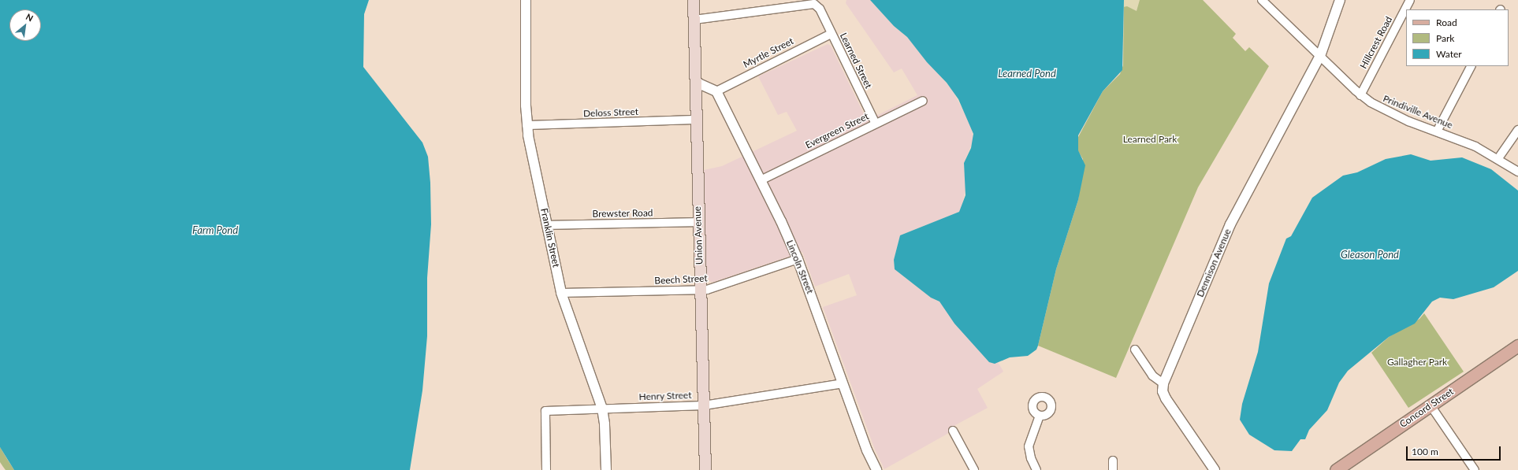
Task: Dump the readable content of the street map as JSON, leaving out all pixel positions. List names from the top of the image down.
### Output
{
  "streets": {
    "main road": ["Union Avenue", "Concord Street"],
    "street": [
      "Hillcrest Road",
      "Myrtle Street",
      "Learned Street",
      "Prindiville Avenue",
      "Deloss Street",
      "Evergreen Street",
      "Brewster Road",
      "Franklin Street",
      "Dennison Avenue",
      "Lincoln Street",
      "Beech Street",
      "Henry Street"
    ]
  },
  "crossings": [
    ["Hillcrest Road", "Prindiville Avenue"],
    ["Myrtle Street", "Learned Street"],
    ["Myrtle Street", "Lincoln Street"],
    ["Learned Street", "Evergreen Street"],
    ["Learned Street", "Union Avenue"],
    ["Prindiville Avenue", "Dennison Avenue"],
    ["Deloss Street", "Union Avenue"],
    ["Deloss Street", "Franklin Street"],
    ["Evergreen Street", "Lincoln Street"],
    ["Brewster Road", "Union Avenue"],
    ["Brewster Road", "Franklin Street"],
    ["Union Avenue", "Beech Street"],
    ["Union Avenue", "Henry Street"],
    ["Franklin Street", "Beech Street"],
    ["Franklin Street", "Henry Street"],
    ["Lincoln Street", "Beech Street"],
    ["Lincoln Street", "Henry Street"]
  ],
  "water": ["Learned Pond", "Farm Pond", "Gleason Pond"],
  "parks": ["Learned Park", "Gallagher Park"],
  "legend": ["Road", "Park", "Water"],
  "scale_bar": "100 m",
  "north": "top right"
}
